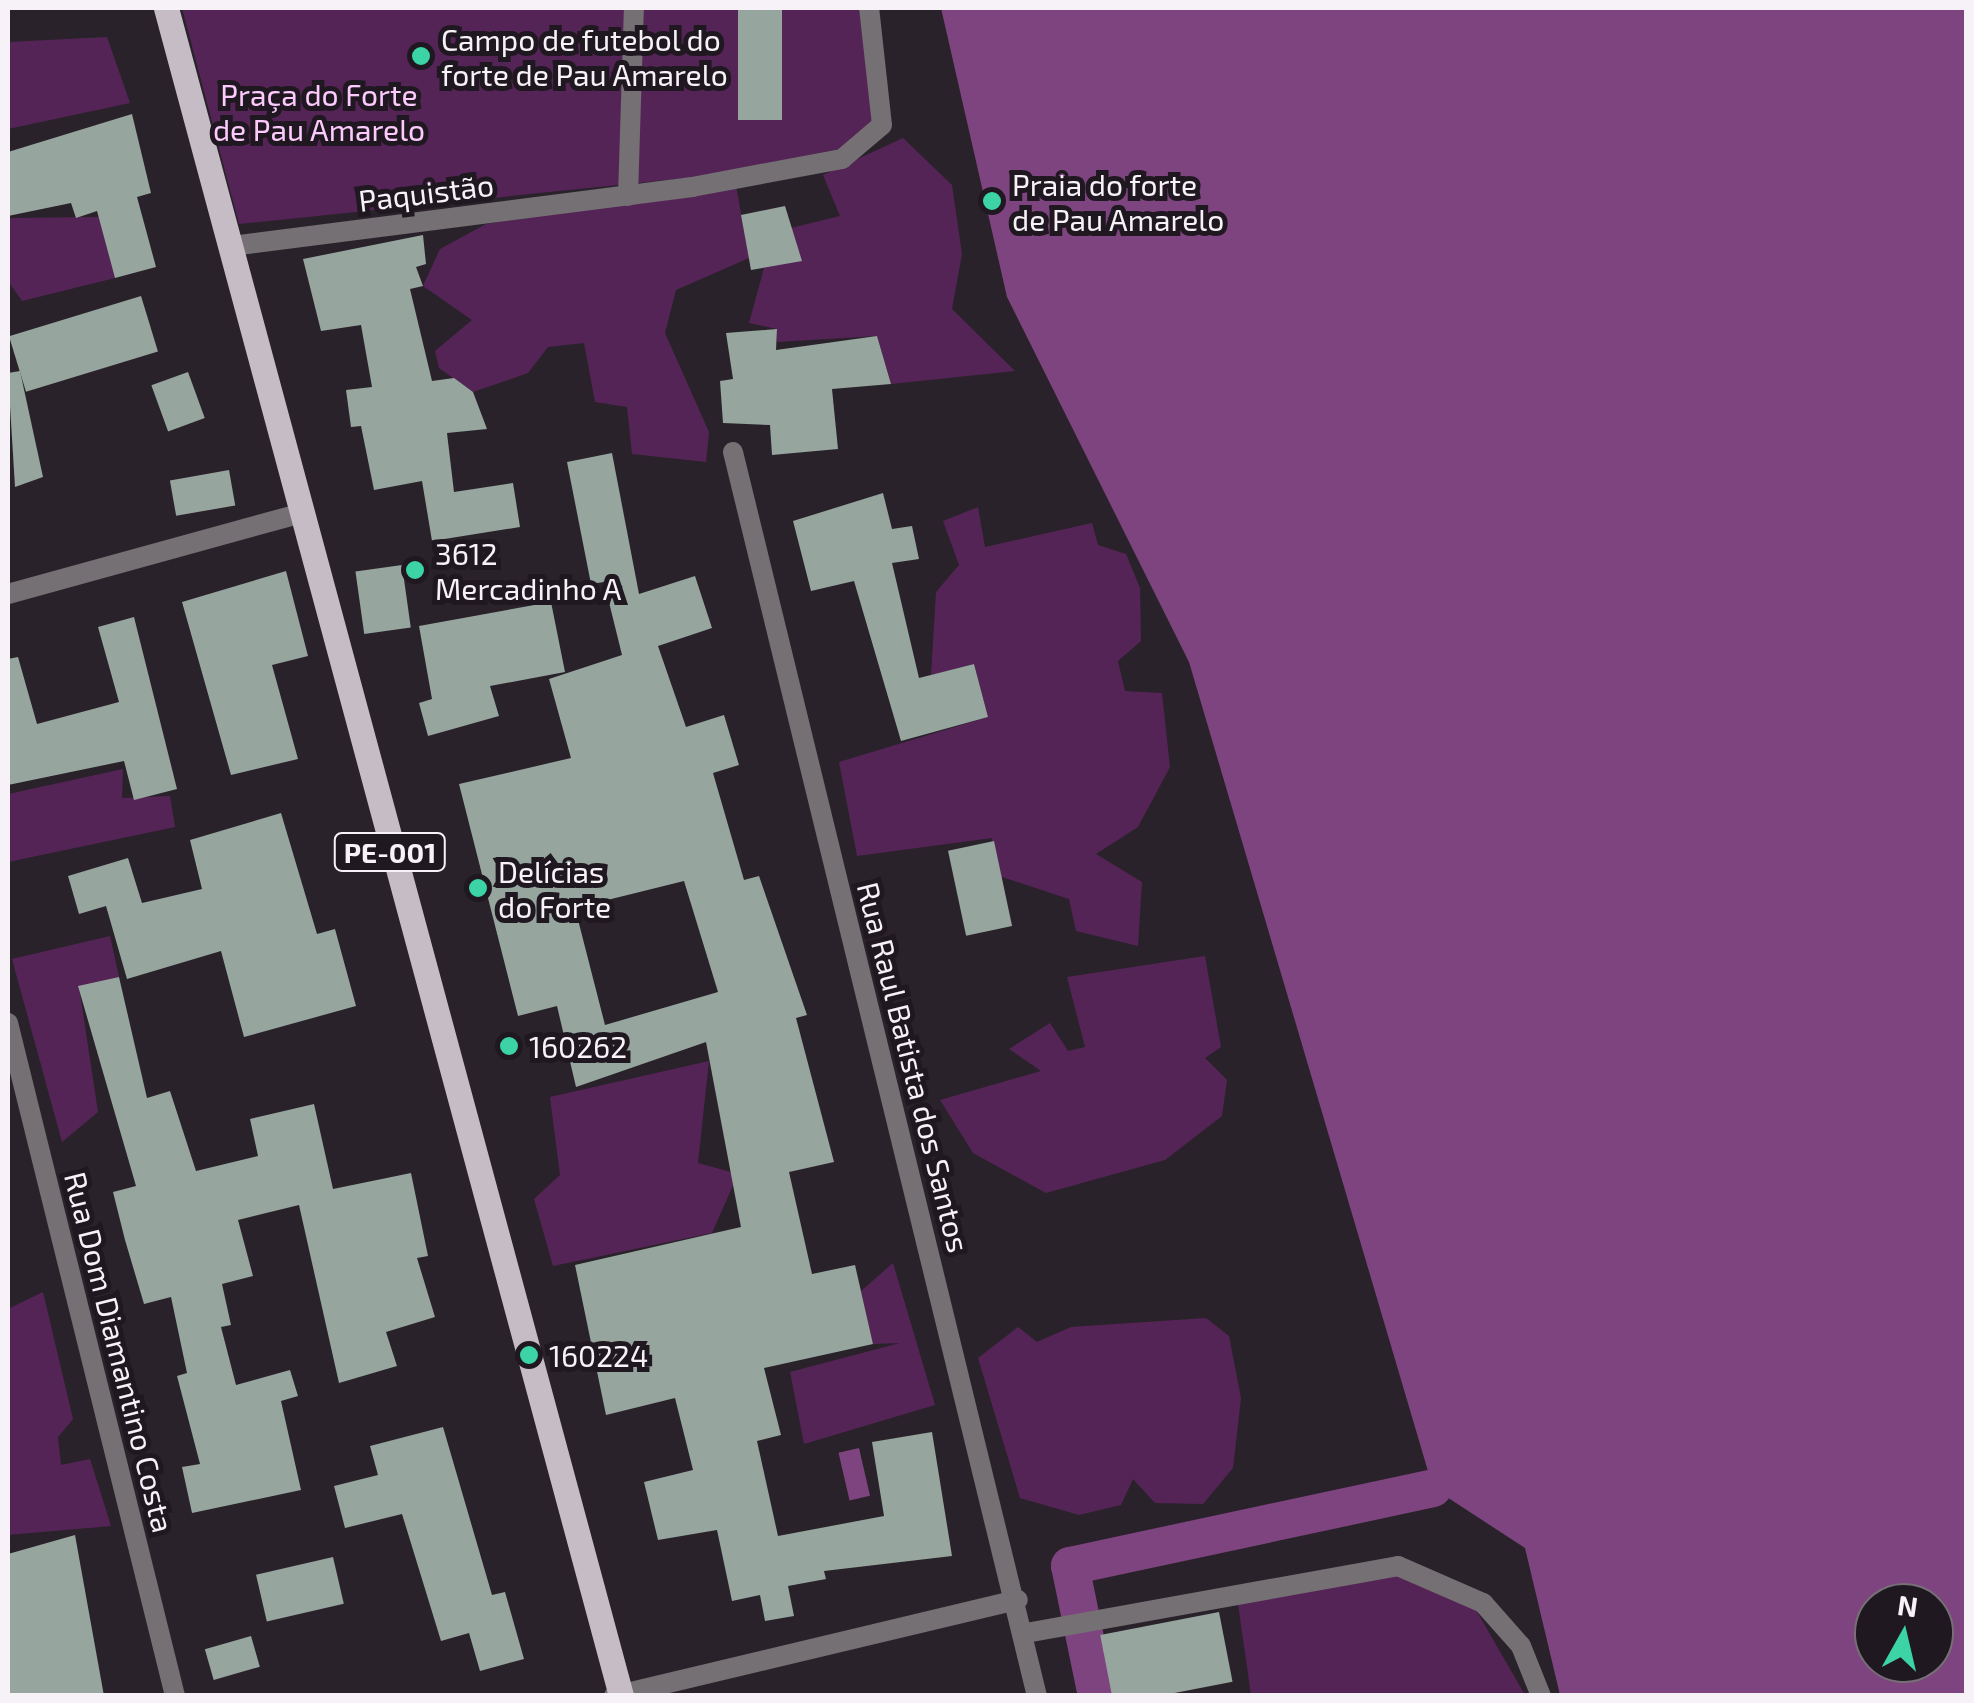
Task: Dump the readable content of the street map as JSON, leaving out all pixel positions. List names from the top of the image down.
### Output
{
  "streets": {
    "main road": ["PE-001"],
    "street": ["Paquistão", "Rua Raul Batista dos Santos", "Rua Dom Diamantino Costa"]
  },
  "crossings": [
    ["Paquistão", "PE-001"]
  ],
  "parks": ["Praça do Forte de Pau Amarelo"],
  "places": [
    "Campo de futebol do forte de Pau Amarelo",
    "Praia do forte de Pau Amarelo",
    "3612 Mercadinho A",
    "Delícias do Forte",
    "160262",
    "160224"
  ],
  "north": "top"
}
